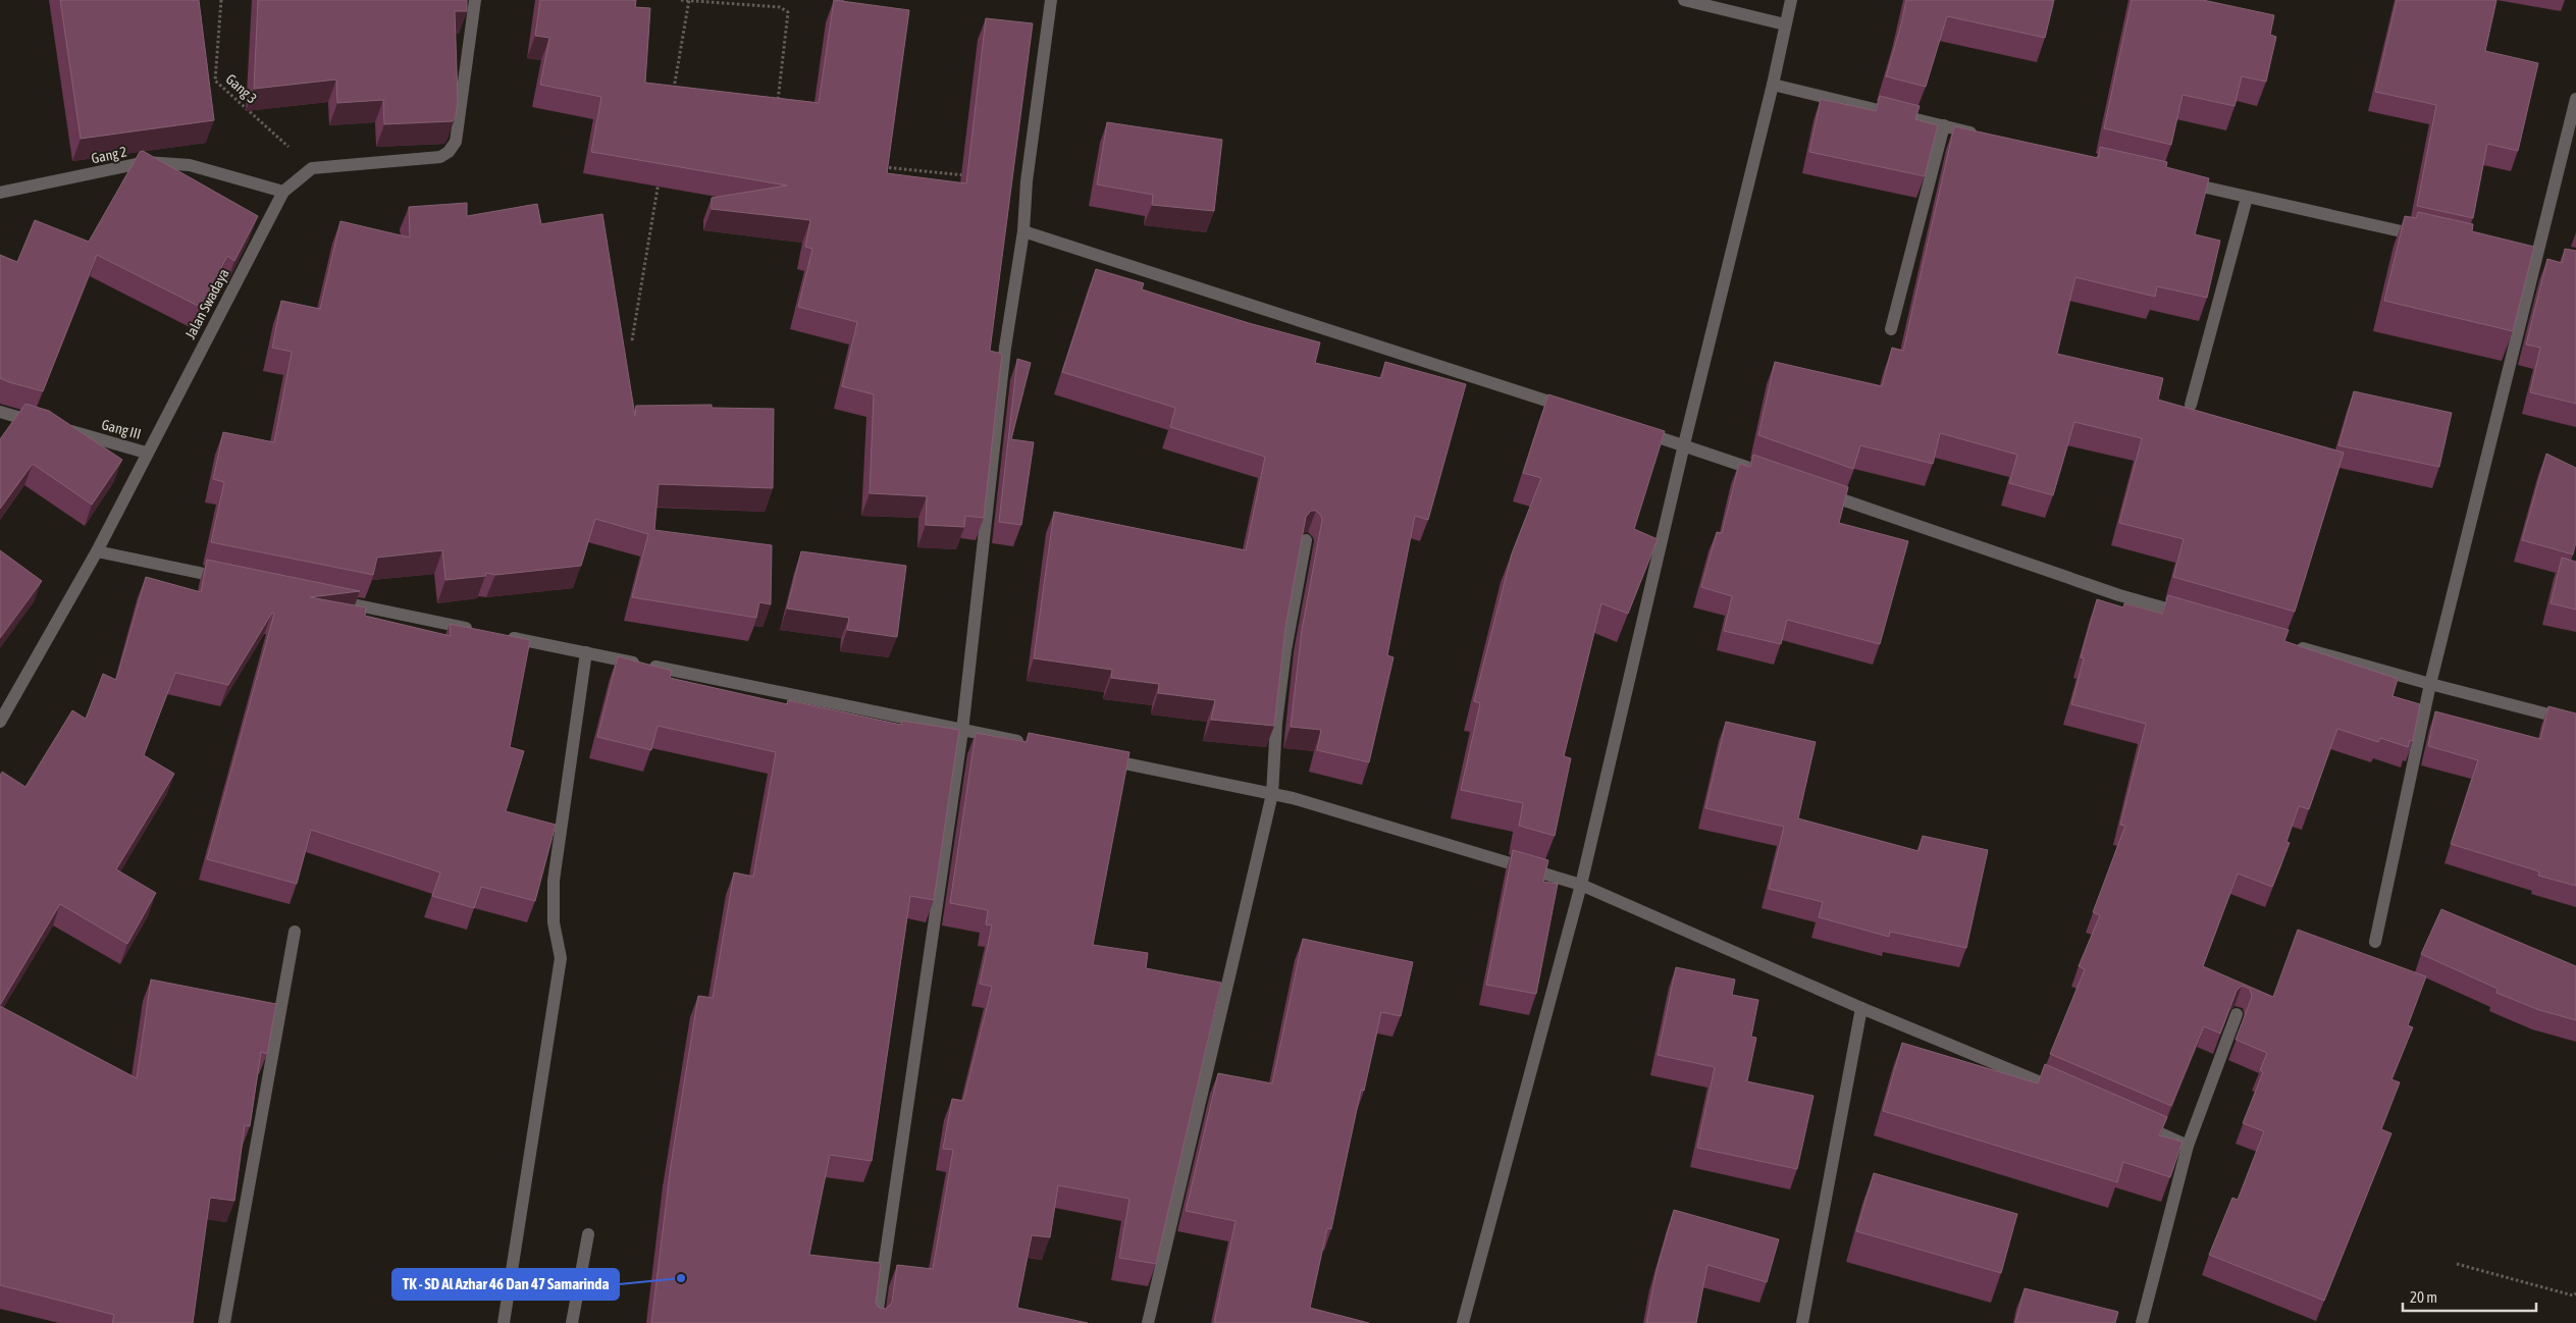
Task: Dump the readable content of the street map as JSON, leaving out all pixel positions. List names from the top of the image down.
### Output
{
  "streets": {
    "street": ["Gang 2", "Jalan Swadaya", "Gang III"],
    "path": ["Gang 3"]
  },
  "crossings": [
    ["Gang 3", "Jalan Swadaya"],
    ["Gang 2", "Jalan Swadaya"],
    ["Jalan Swadaya", "Gang III"]
  ],
  "places": ["TK - SD Al Azhar 46 Dan 47 Samarinda"],
  "scale_bar": "20 m"
}
